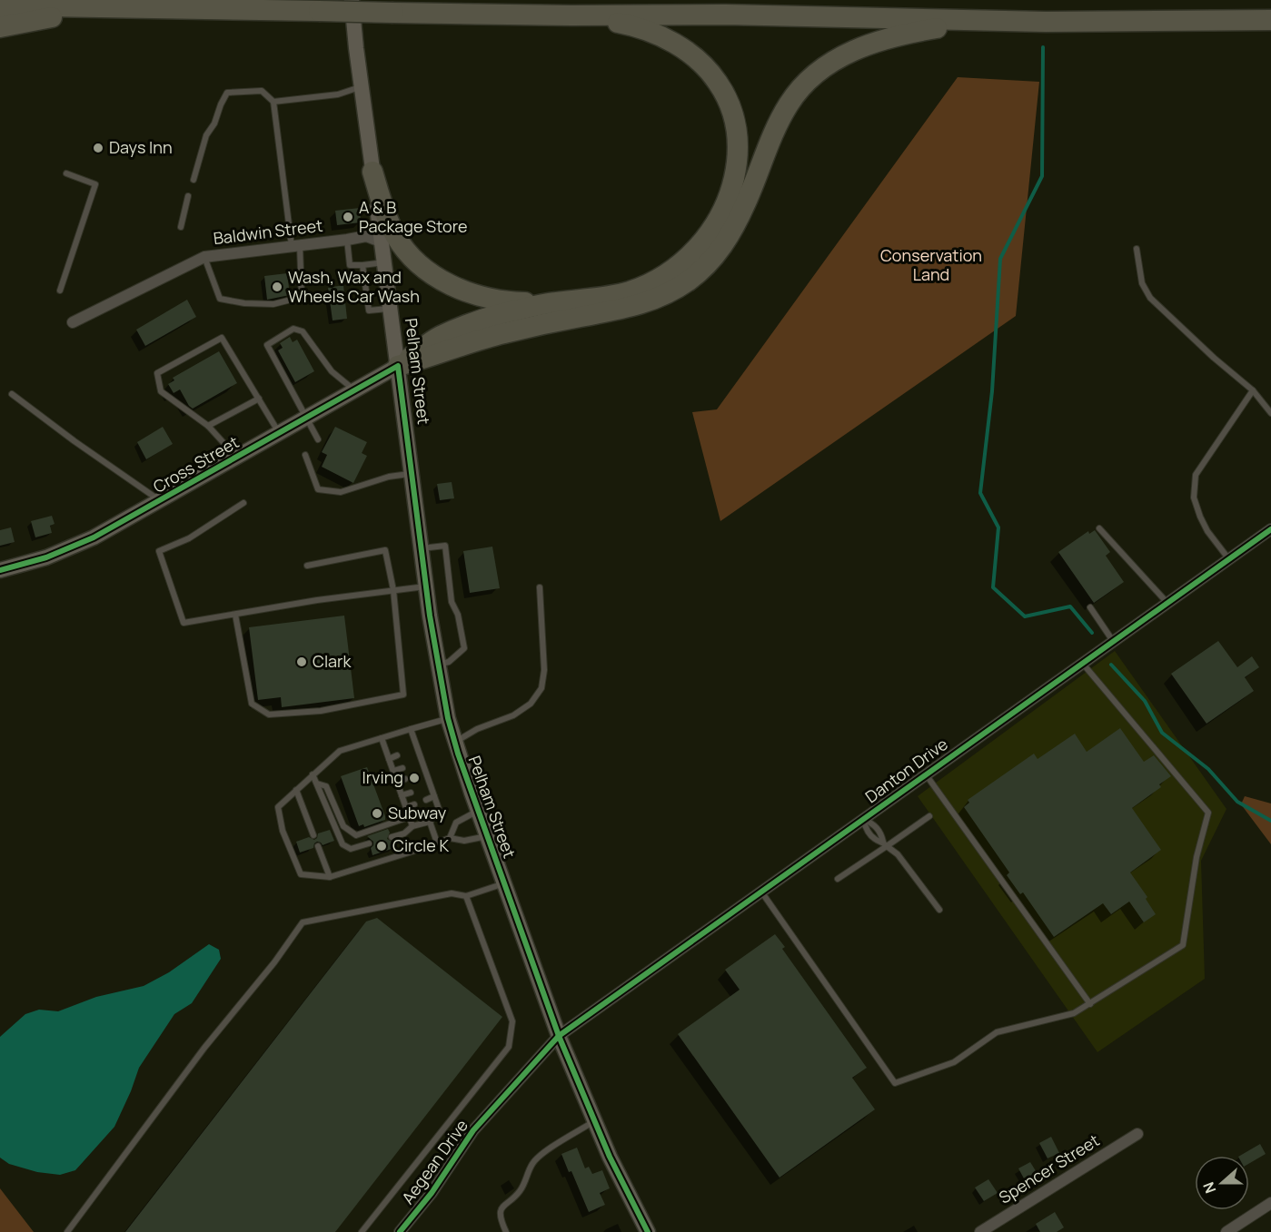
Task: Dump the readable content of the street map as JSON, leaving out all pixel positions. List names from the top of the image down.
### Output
{
  "streets": {
    "street": [
      "Baldwin Street",
      "Pelham Street",
      "Cross Street",
      "Danton Drive",
      "Aegean Drive",
      "Spencer Street"
    ]
  },
  "crossings": [
    ["Baldwin Street", "Pelham Street"],
    ["Pelham Street", "Cross Street"],
    ["Pelham Street", "Danton Drive"],
    ["Pelham Street", "Aegean Drive"],
    ["Danton Drive", "Aegean Drive"]
  ],
  "parks": ["Conservation Land"],
  "places": [
    "Days Inn",
    "A & B Package Store",
    "Wash, Wax and Wheels Car Wash",
    "Clark",
    "Irving",
    "Subway",
    "Circle K"
  ],
  "north": "left"
}
